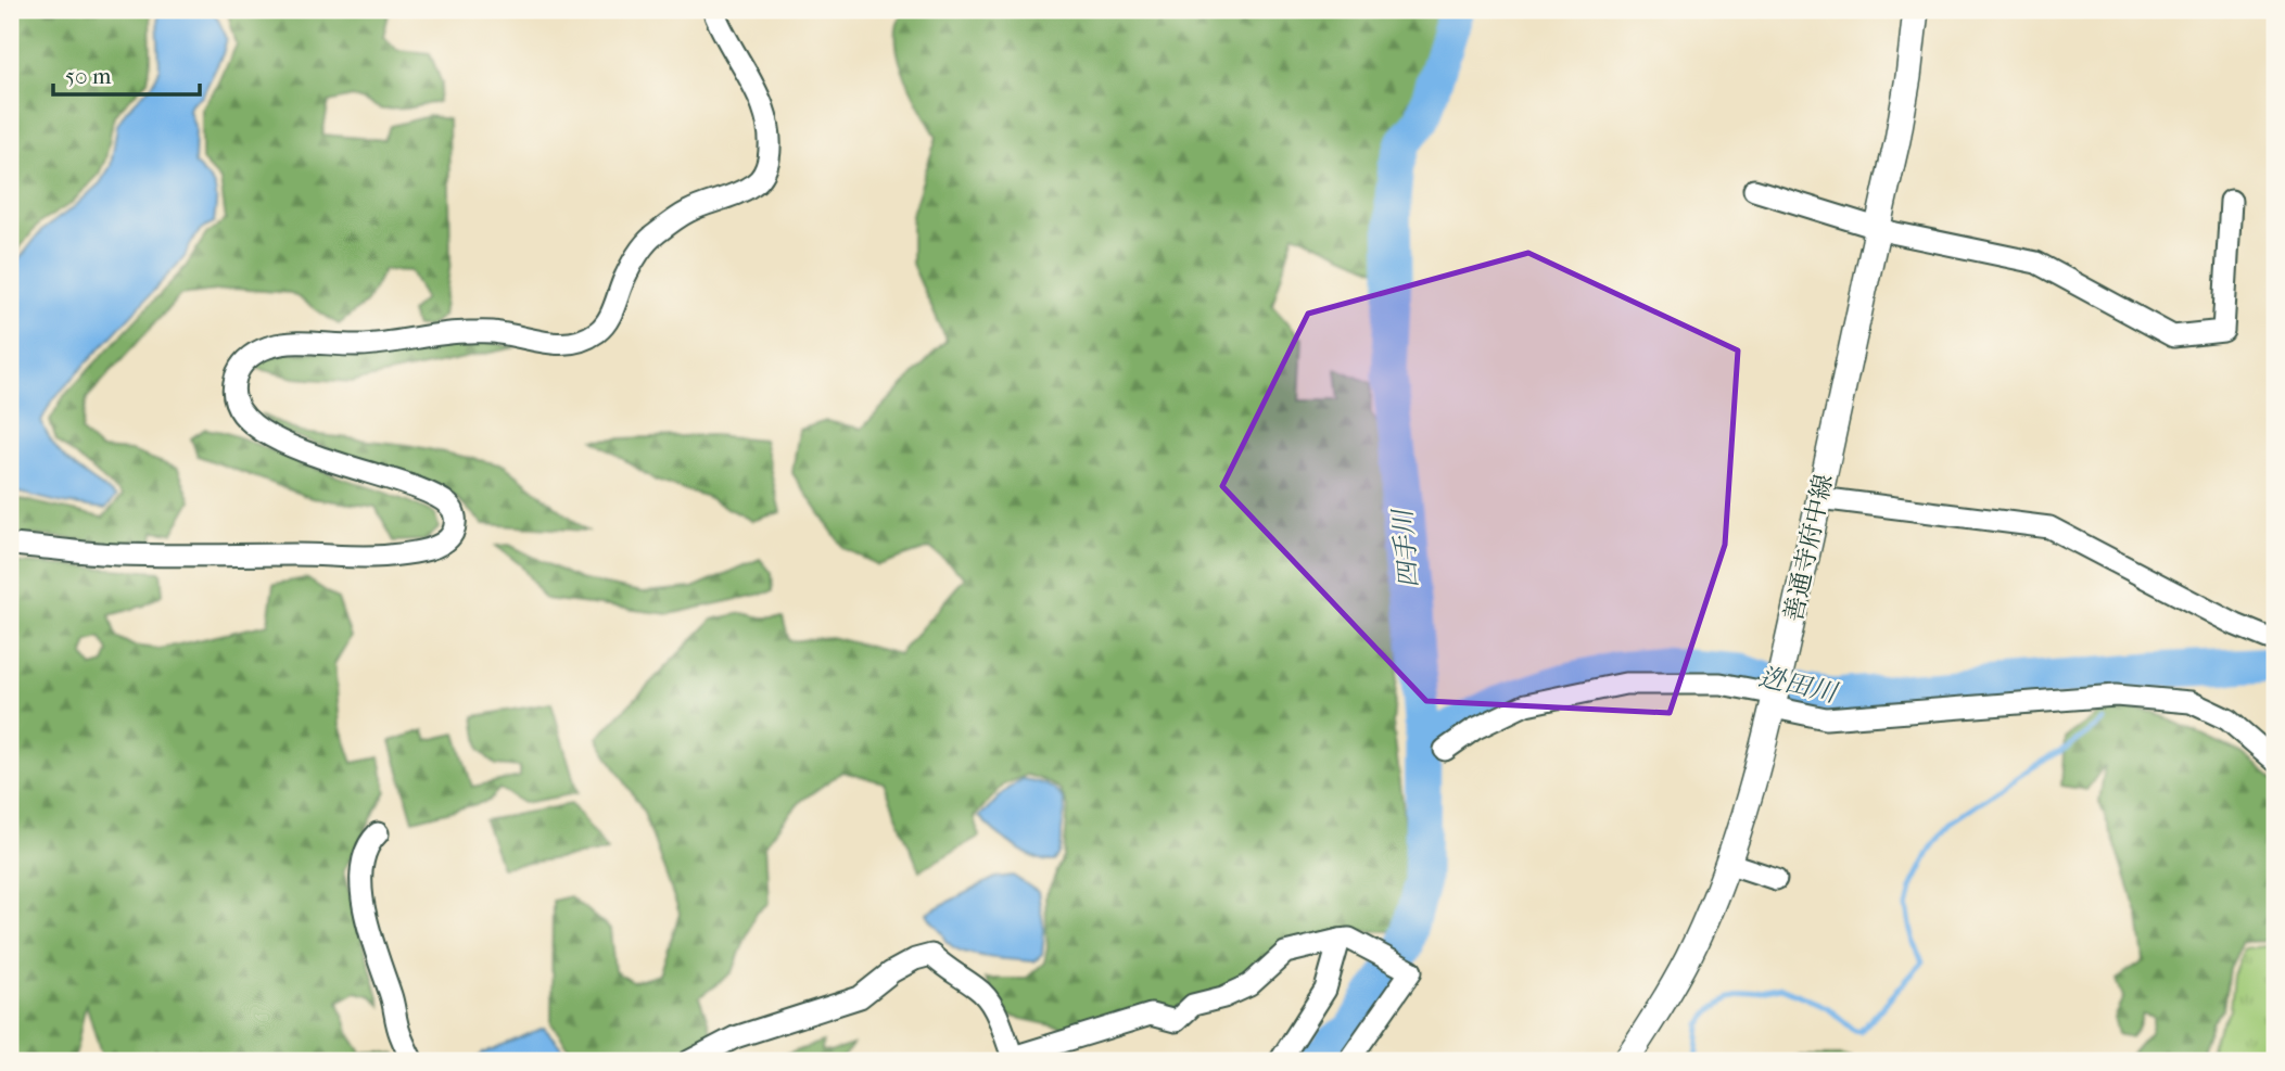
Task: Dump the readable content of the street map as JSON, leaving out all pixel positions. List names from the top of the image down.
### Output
{
  "streets": {
    "main road": ["善通寺府中線"]
  },
  "water": ["四手川", "迯田川"],
  "scale_bar": "50 m"
}
